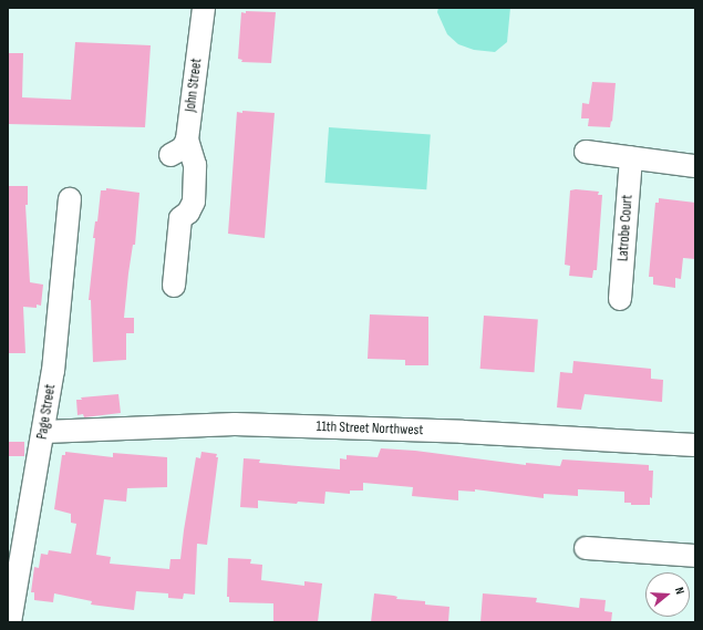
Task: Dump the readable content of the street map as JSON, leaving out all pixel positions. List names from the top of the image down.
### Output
{
  "streets": {
    "street": [
      "John Street",
      "Latrobe Court",
      "Page Street",
      "11th Street Northwest"
    ]
  },
  "crossings": [
    ["Page Street", "11th Street Northwest"]
  ],
  "north": "right"
}
